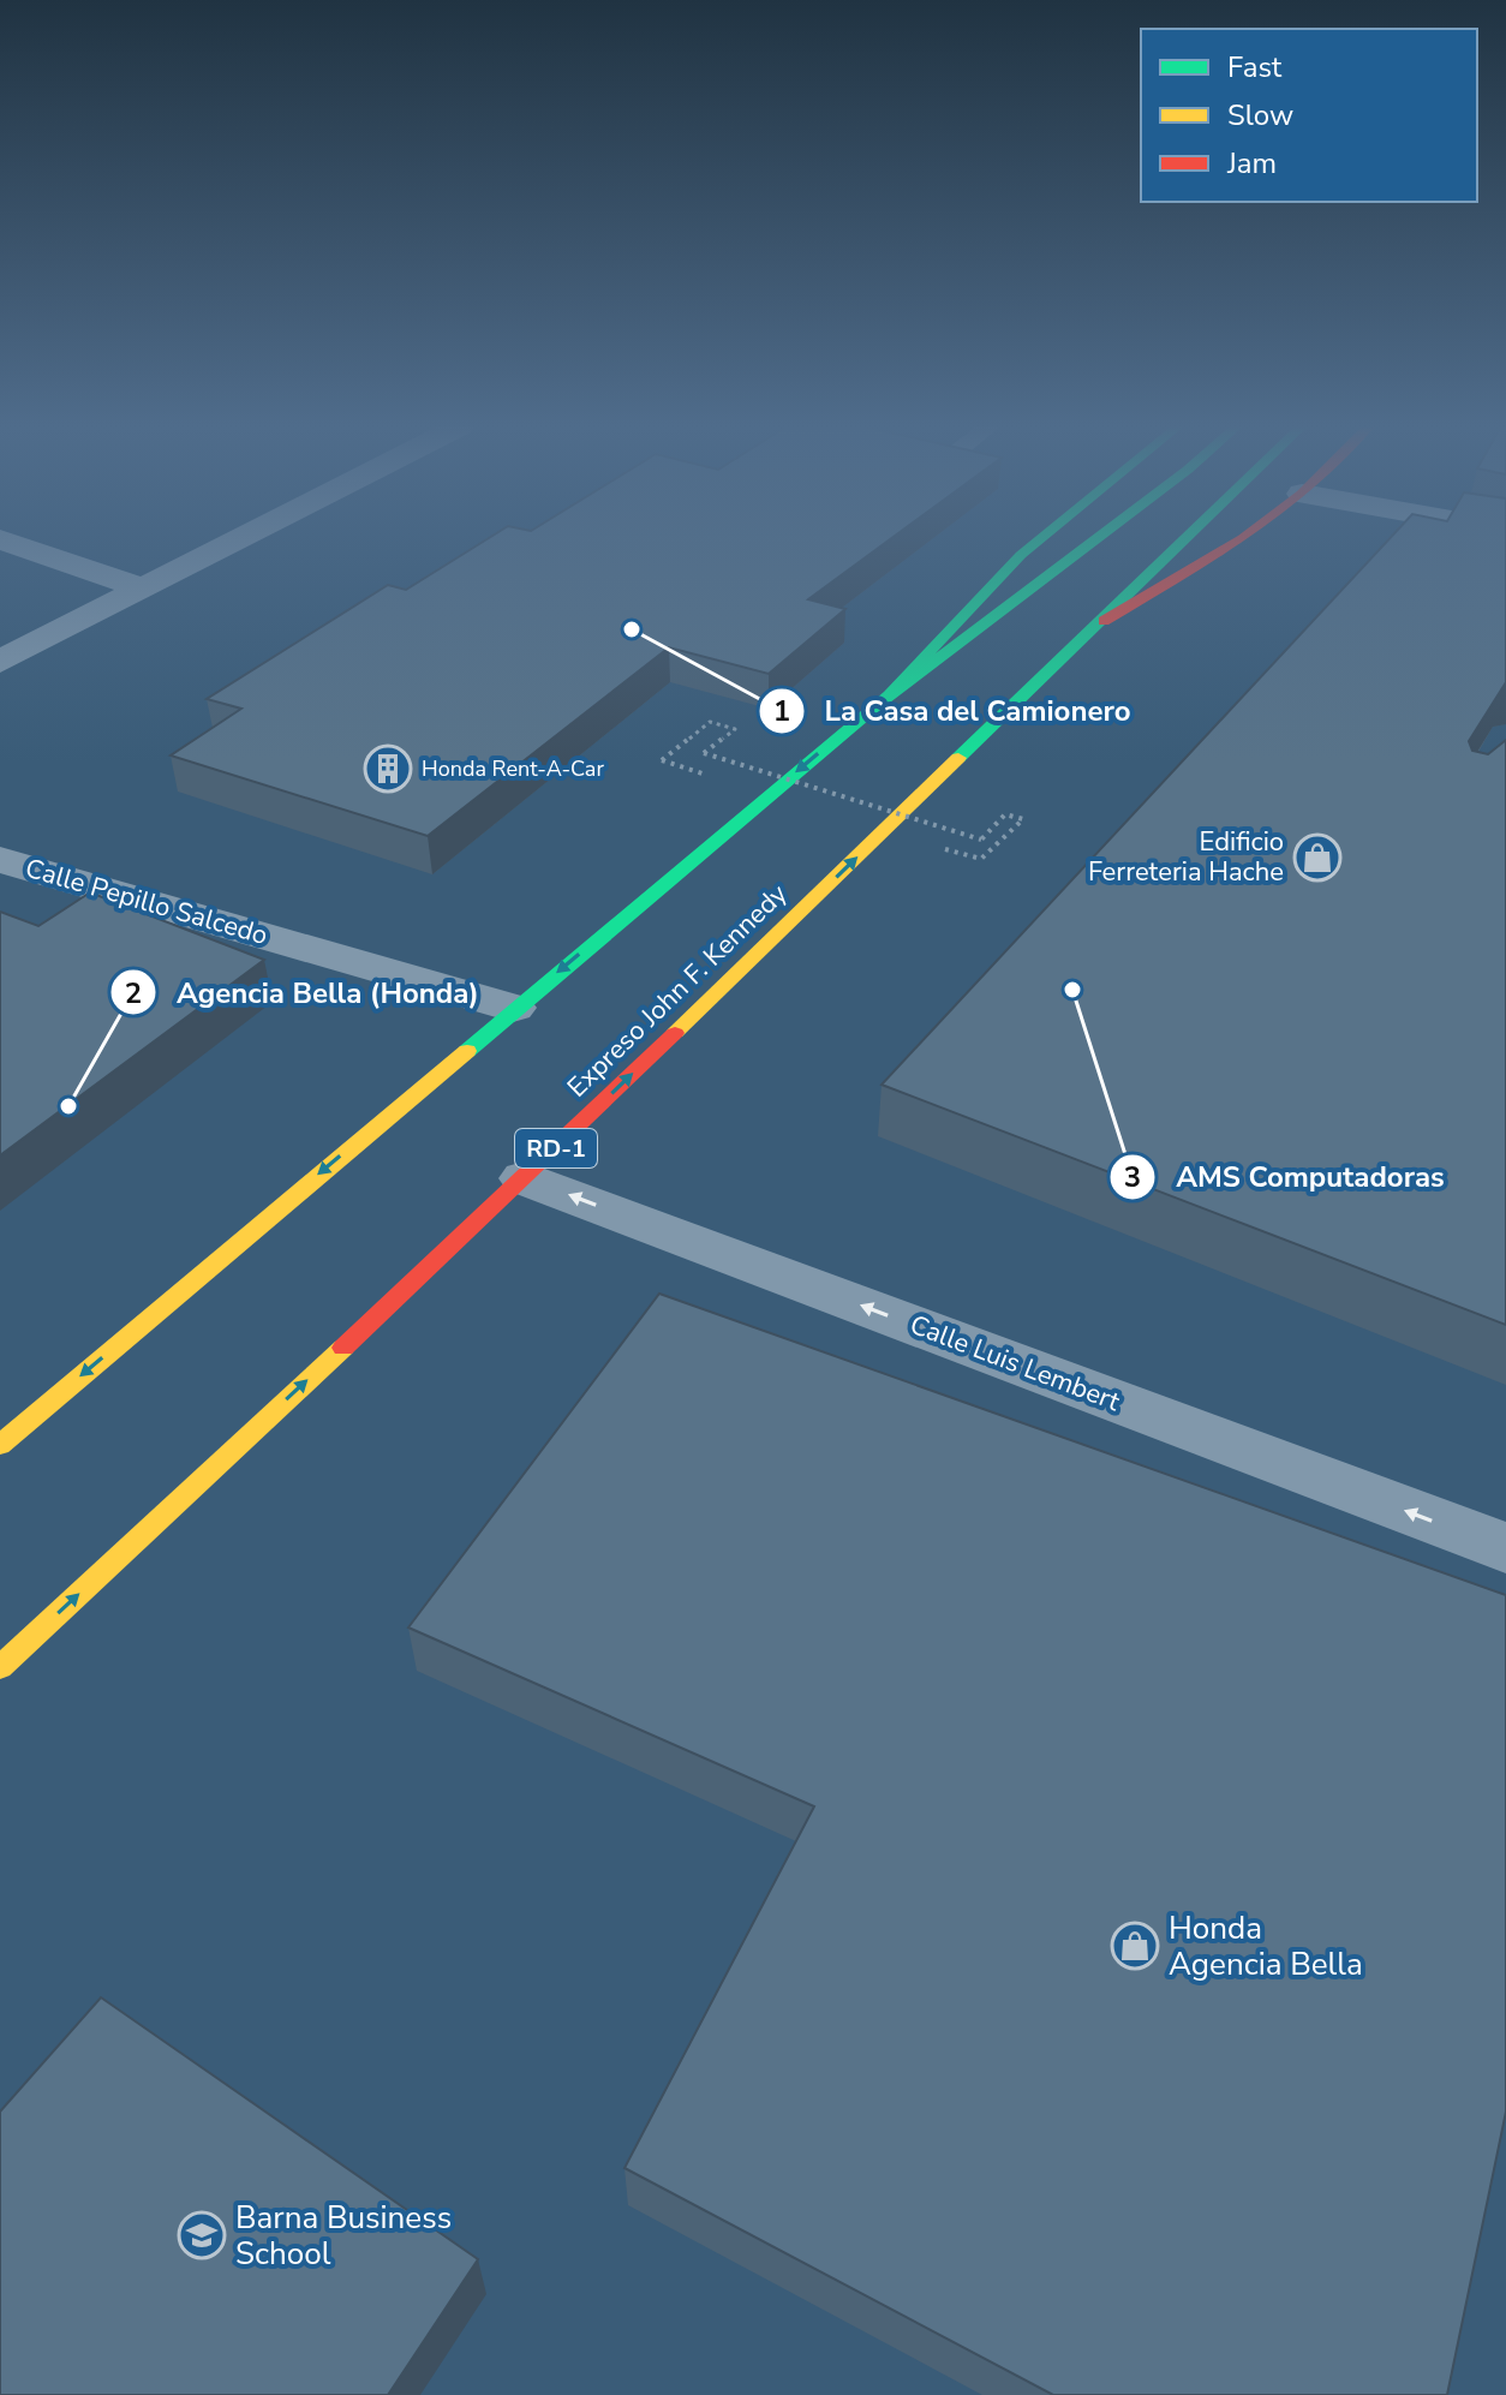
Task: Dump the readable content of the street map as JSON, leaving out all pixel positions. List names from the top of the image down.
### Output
{
  "streets": {
    "main road": ["Expreso John F. Kennedy", "RD-1"],
    "street": ["Calle Pepillo Salcedo", "Calle Luis Lembert"]
  },
  "crossings": [
    ["Expreso John F. Kennedy", "RD-1"],
    ["Expreso John F. Kennedy", "Calle Luis Lembert"]
  ],
  "one_way": ["Calle Luis Lembert"],
  "places": {
    "other": ["La Casa del Camionero", "AMS Computadoras", "Agencia Bella (Honda)"],
    "building": ["Honda Rent-A-Car"],
    "shop": ["Edificio Ferreteria Hache", "Honda Agencia Bella"],
    "school or university": ["Barna Business School"]
  },
  "legend": ["Fast", "Slow", "Jam"]
}
